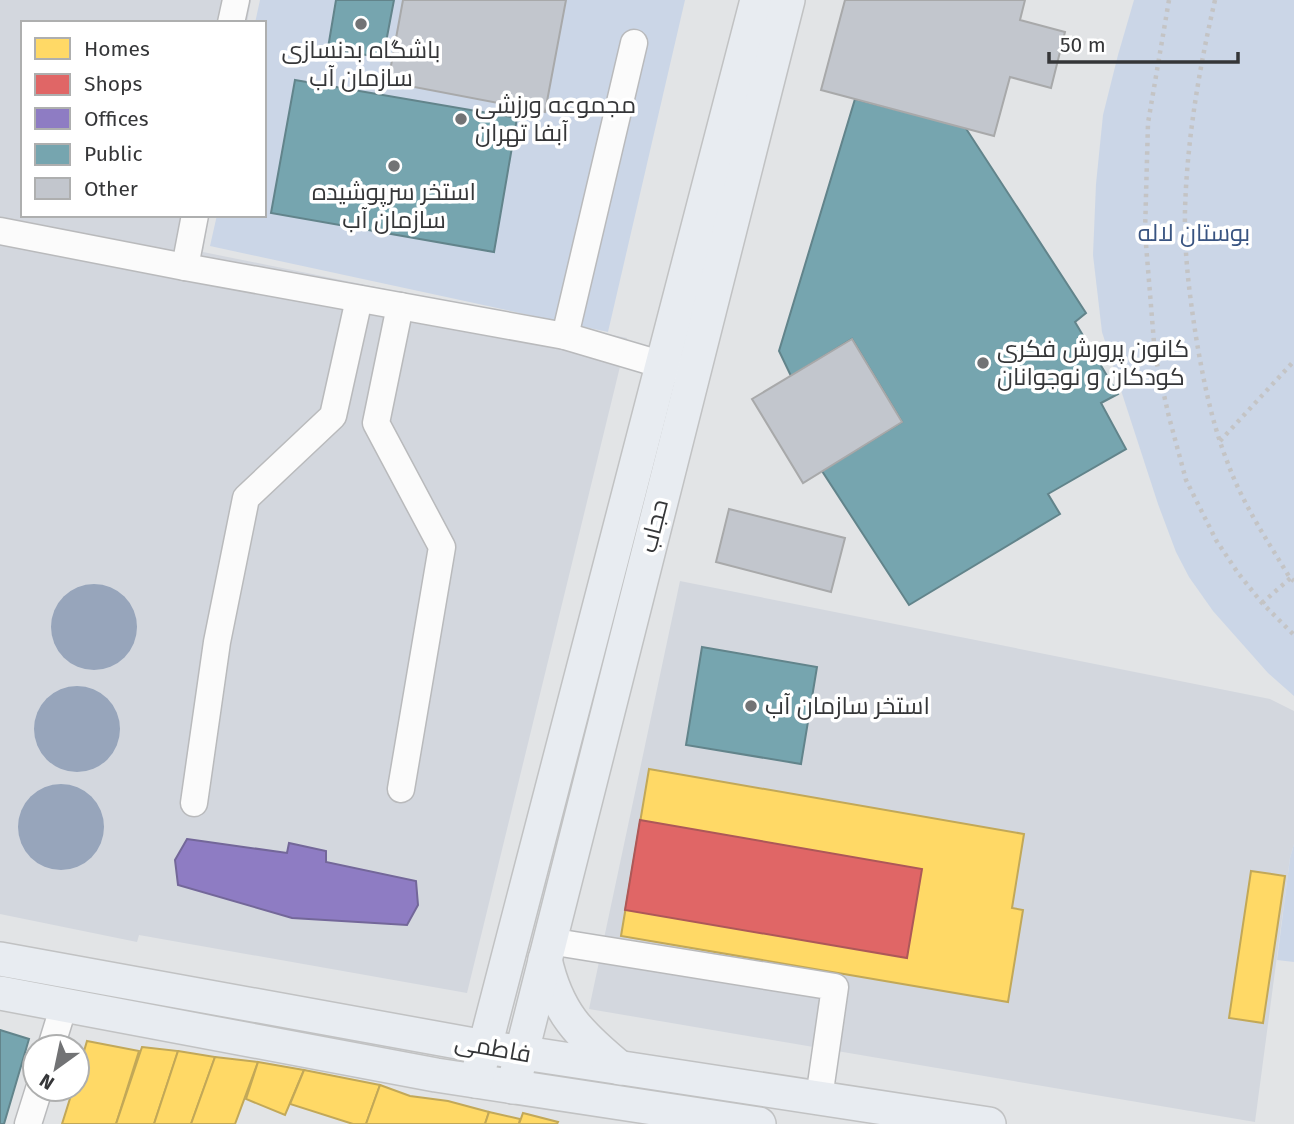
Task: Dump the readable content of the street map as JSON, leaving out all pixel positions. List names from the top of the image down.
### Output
{
  "streets": {
    "main road": ["حجاب", "فاطمی"]
  },
  "crossings": [
    ["حجاب", "فاطمی"]
  ],
  "parks": ["بوستان لاله"],
  "places": [
    "باشگاه بدنسازی سازمان آب",
    "مجموعه ورزشی آبفا تهران",
    "استخر سرپوشیده سازمان آب",
    "کانون پرورش فکری کودکان و نوجوانان",
    "استخر سازمان آب"
  ],
  "legend": [
    "Homes",
    "Shops",
    "Offices",
    "Public",
    "Other"
  ],
  "scale_bar": "50 m",
  "north": "bottom left"
}
